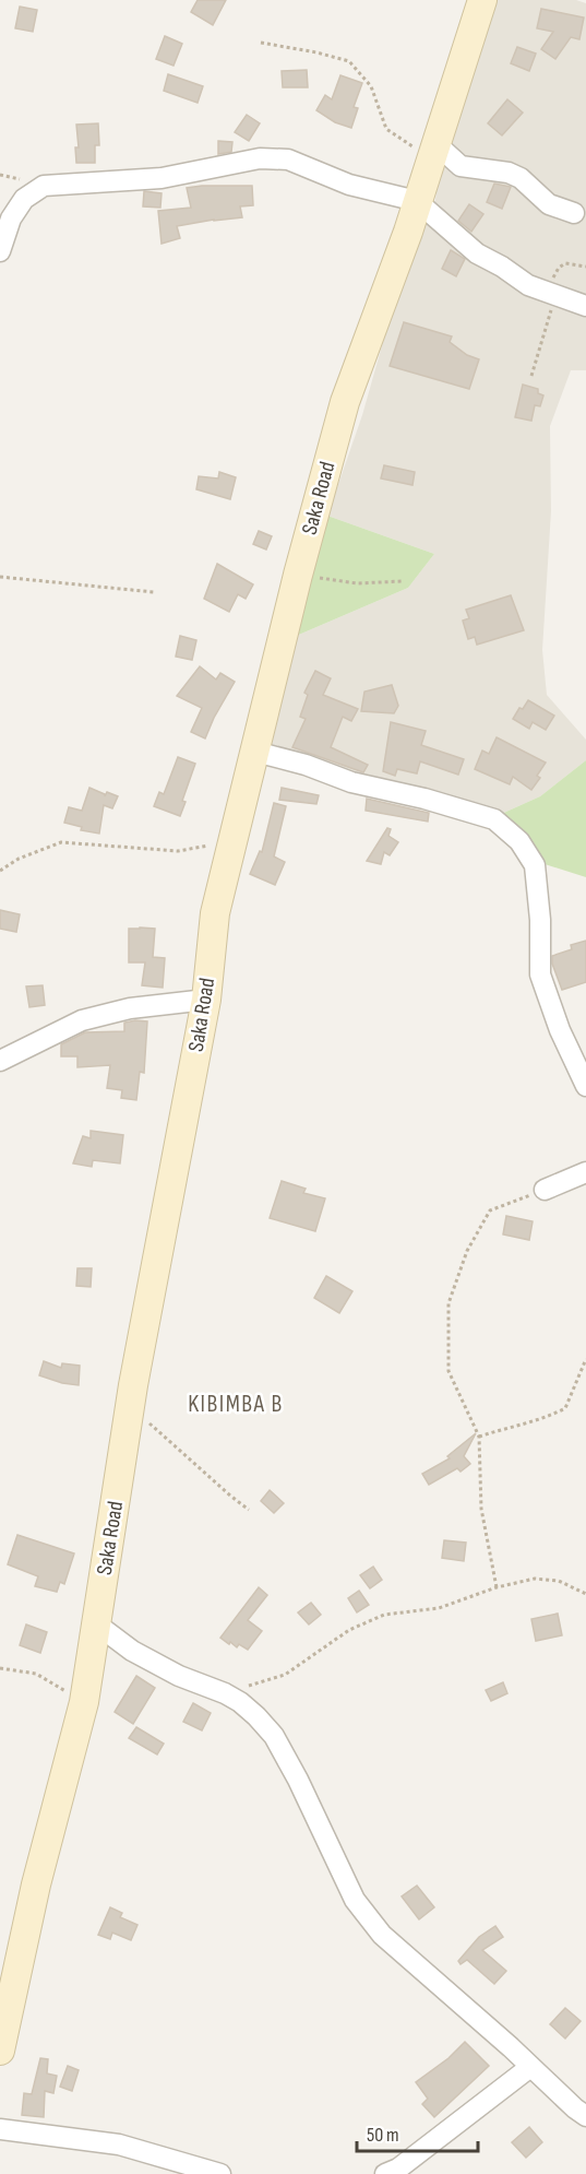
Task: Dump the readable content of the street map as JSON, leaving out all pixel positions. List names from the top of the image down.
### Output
{
  "streets": {
    "main road": ["Saka Road"]
  },
  "districts": ["KIBIMBA B"],
  "scale_bar": "50 m"
}
